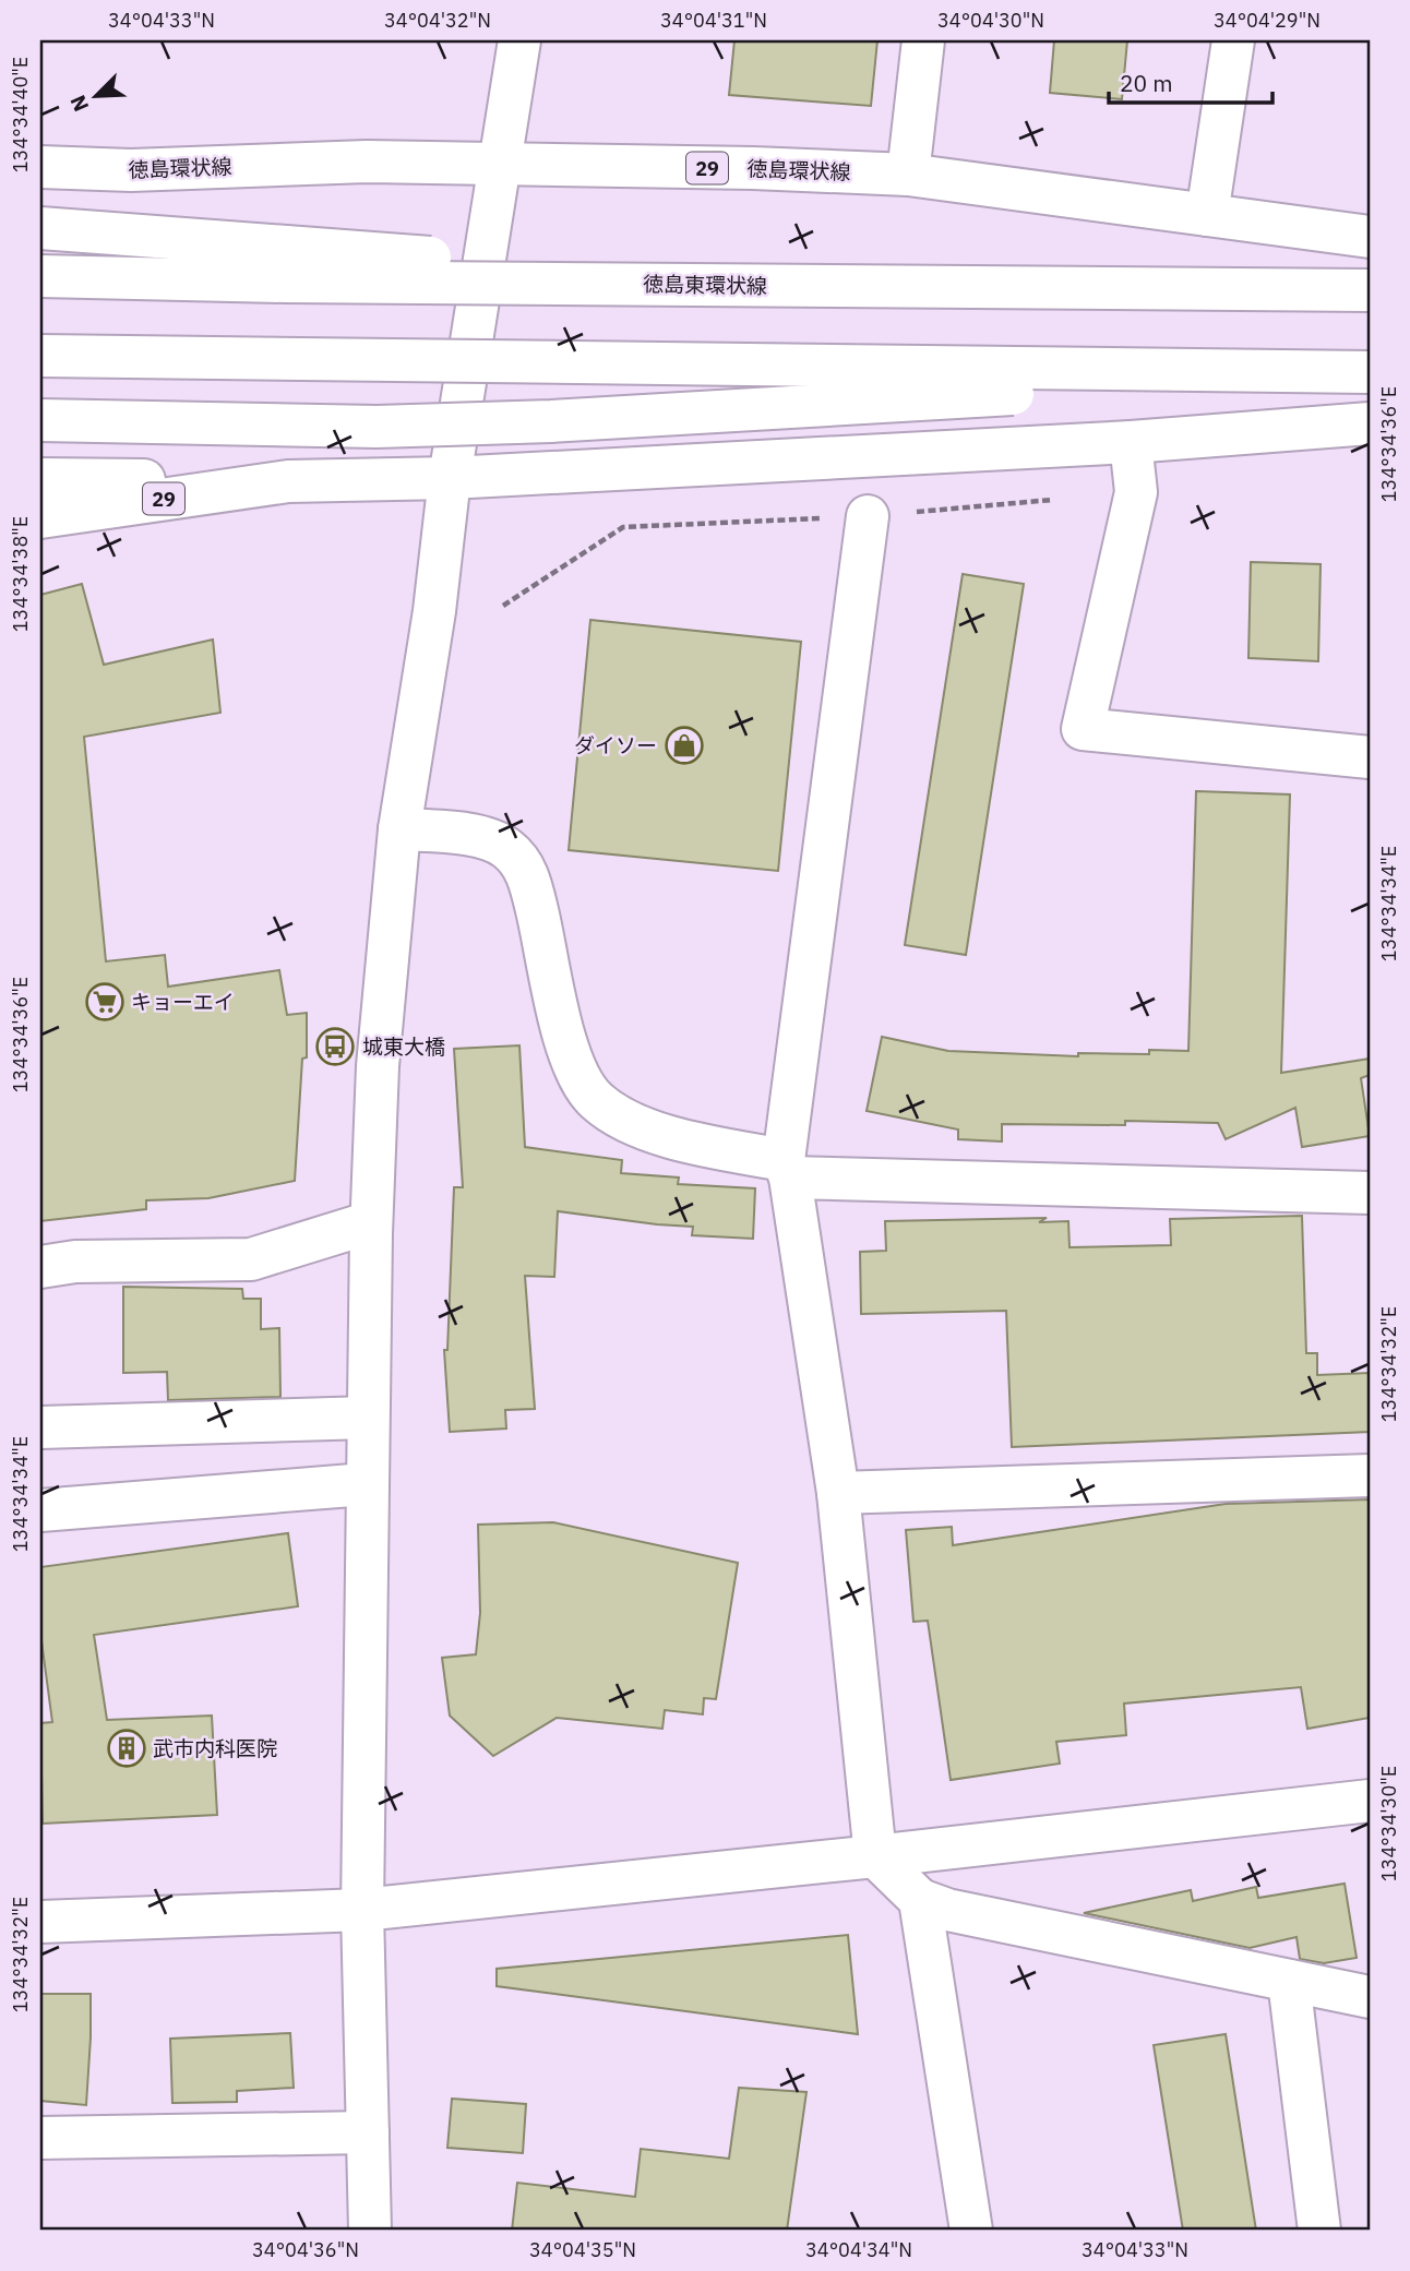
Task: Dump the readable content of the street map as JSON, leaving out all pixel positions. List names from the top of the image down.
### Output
{
  "streets": {
    "street": ["徳島環状線", "29", "徳島東環状線"]
  },
  "places": {
    "shop": ["ダイソー"],
    "supermarket": ["キョーエイ"],
    "bus stop": ["城東大橋"],
    "building": ["武市内科医院"]
  },
  "scale_bar": "20 m",
  "north": "bottom left",
  "coordinates": [
    "34°04'33\"N",
    "34°04'32\"N",
    "34°04'31\"N",
    "34°04'30\"N",
    "34°04'29\"N",
    "134°34'40\"E",
    "134°34'36\"E",
    "134°34'38\"E",
    "134°34'34\"E",
    "134°34'32\"E",
    "134°34'30\"E",
    "34°04'36\"N",
    "34°04'35\"N",
    "34°04'34\"N"
  ]
}
